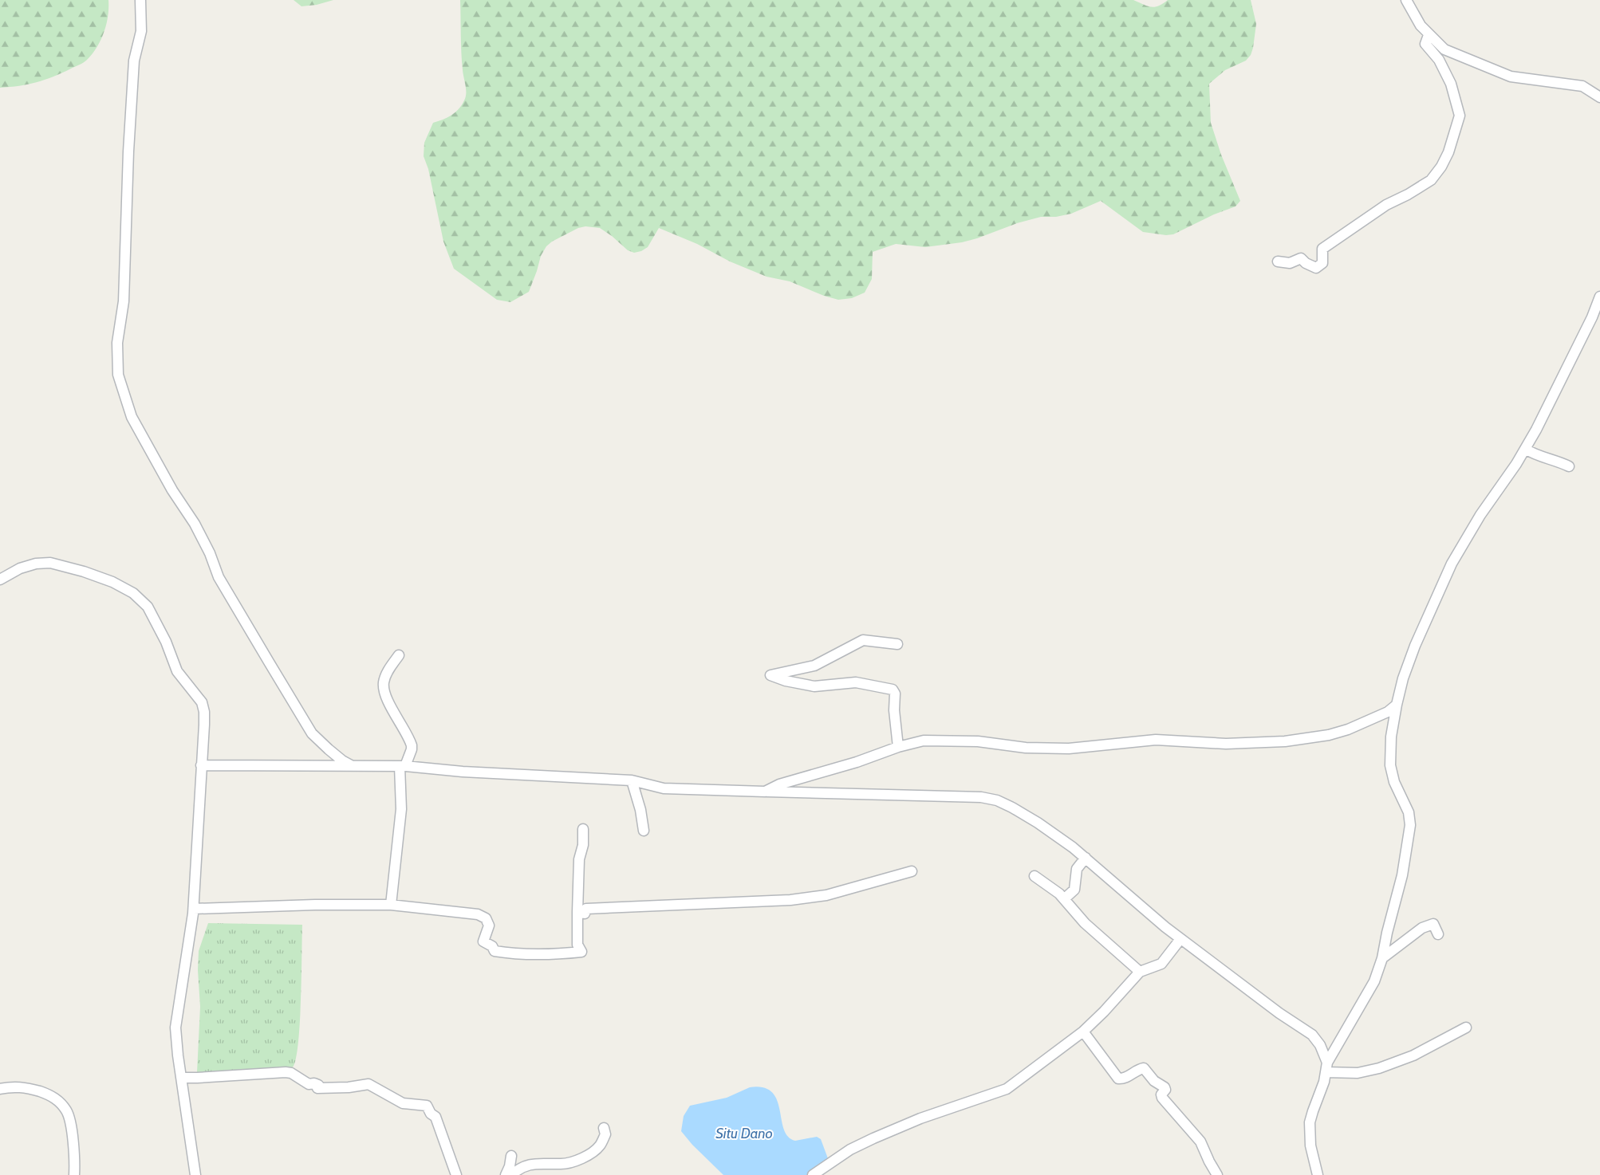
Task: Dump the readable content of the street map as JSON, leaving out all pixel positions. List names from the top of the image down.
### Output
{
  "water": ["Situ Dano"]
}
